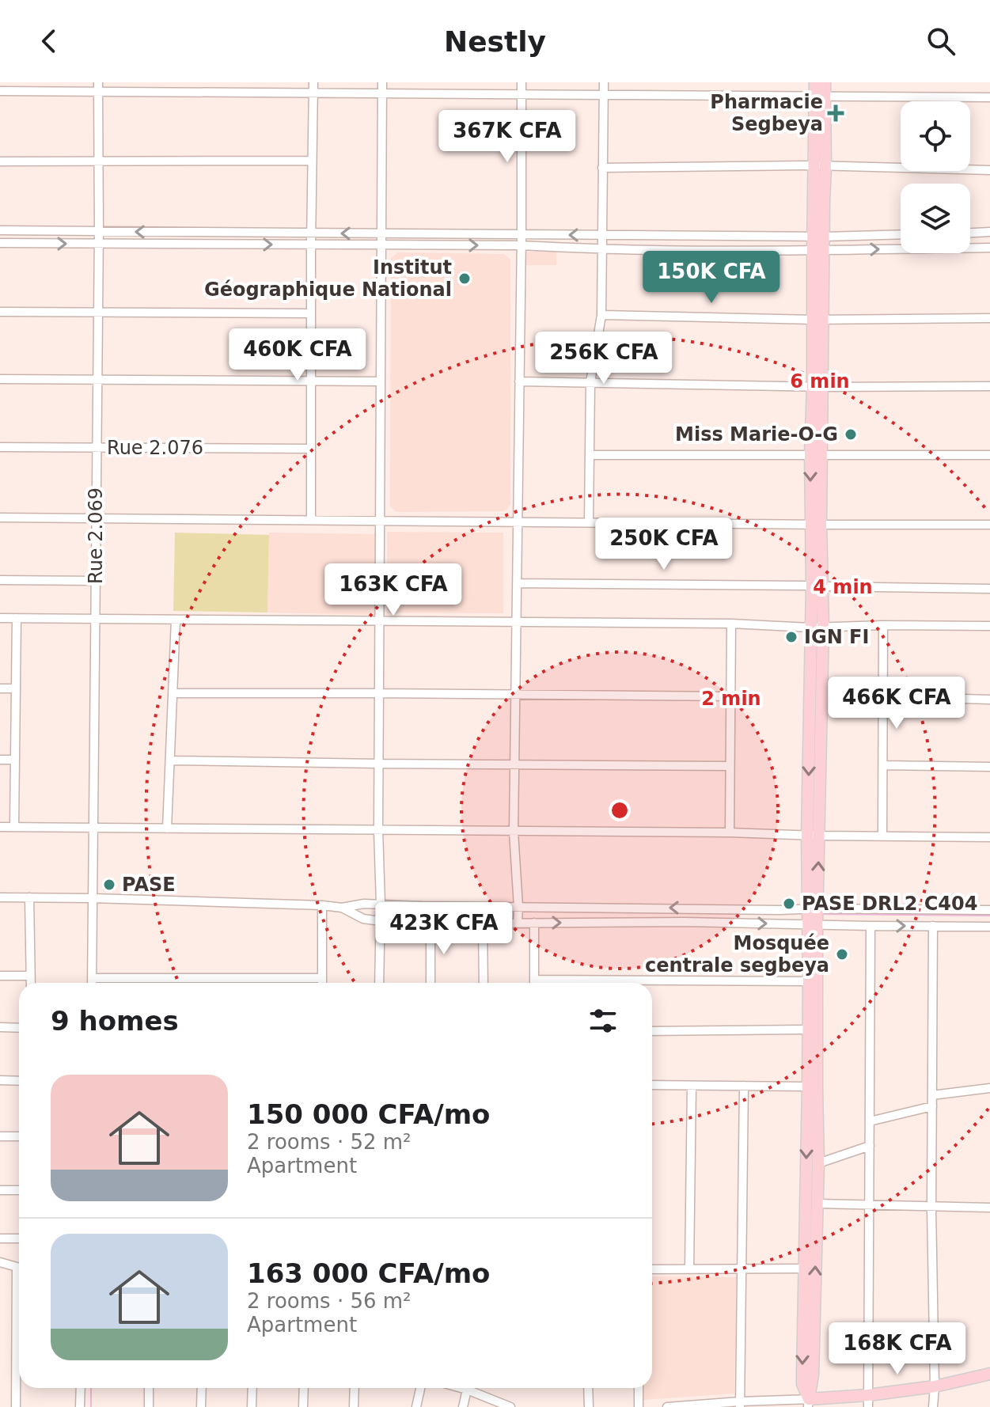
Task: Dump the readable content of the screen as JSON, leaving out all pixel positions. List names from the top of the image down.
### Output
{
  "streets": {
    "street": ["Rue 2.076", "Rue 2.069"]
  },
  "crossings": [
    ["Rue 2.076", "Rue 2.069"]
  ],
  "places": {
    "health": ["Pharmacie Segbeya"],
    "other": [
      "Institut Géographique National",
      "Miss Marie-O-G",
      "IGN FI",
      "PASE",
      "PASE DRL2 C404",
      "Mosquée centrale segbeya"
    ]
  },
  "page": {
    "header": "Nestly",
    "price": [
      "367K CFA",
      "150K CFA",
      "460K CFA",
      "256K CFA",
      "250K CFA",
      "163K CFA",
      "466K CFA",
      "423K CFA",
      "168K CFA"
    ],
    "heading": "9 homes",
    "list": [
      {
        "name": "150 000 CFA/mo",
        "note": "2 rooms · 52 m² · Apartment"
      },
      {
        "name": "163 000 CFA/mo",
        "note": "2 rooms · 56 m² · Apartment"
      }
    ]
  },
  "rings": ["6 min", "4 min", "2 min"]
}
